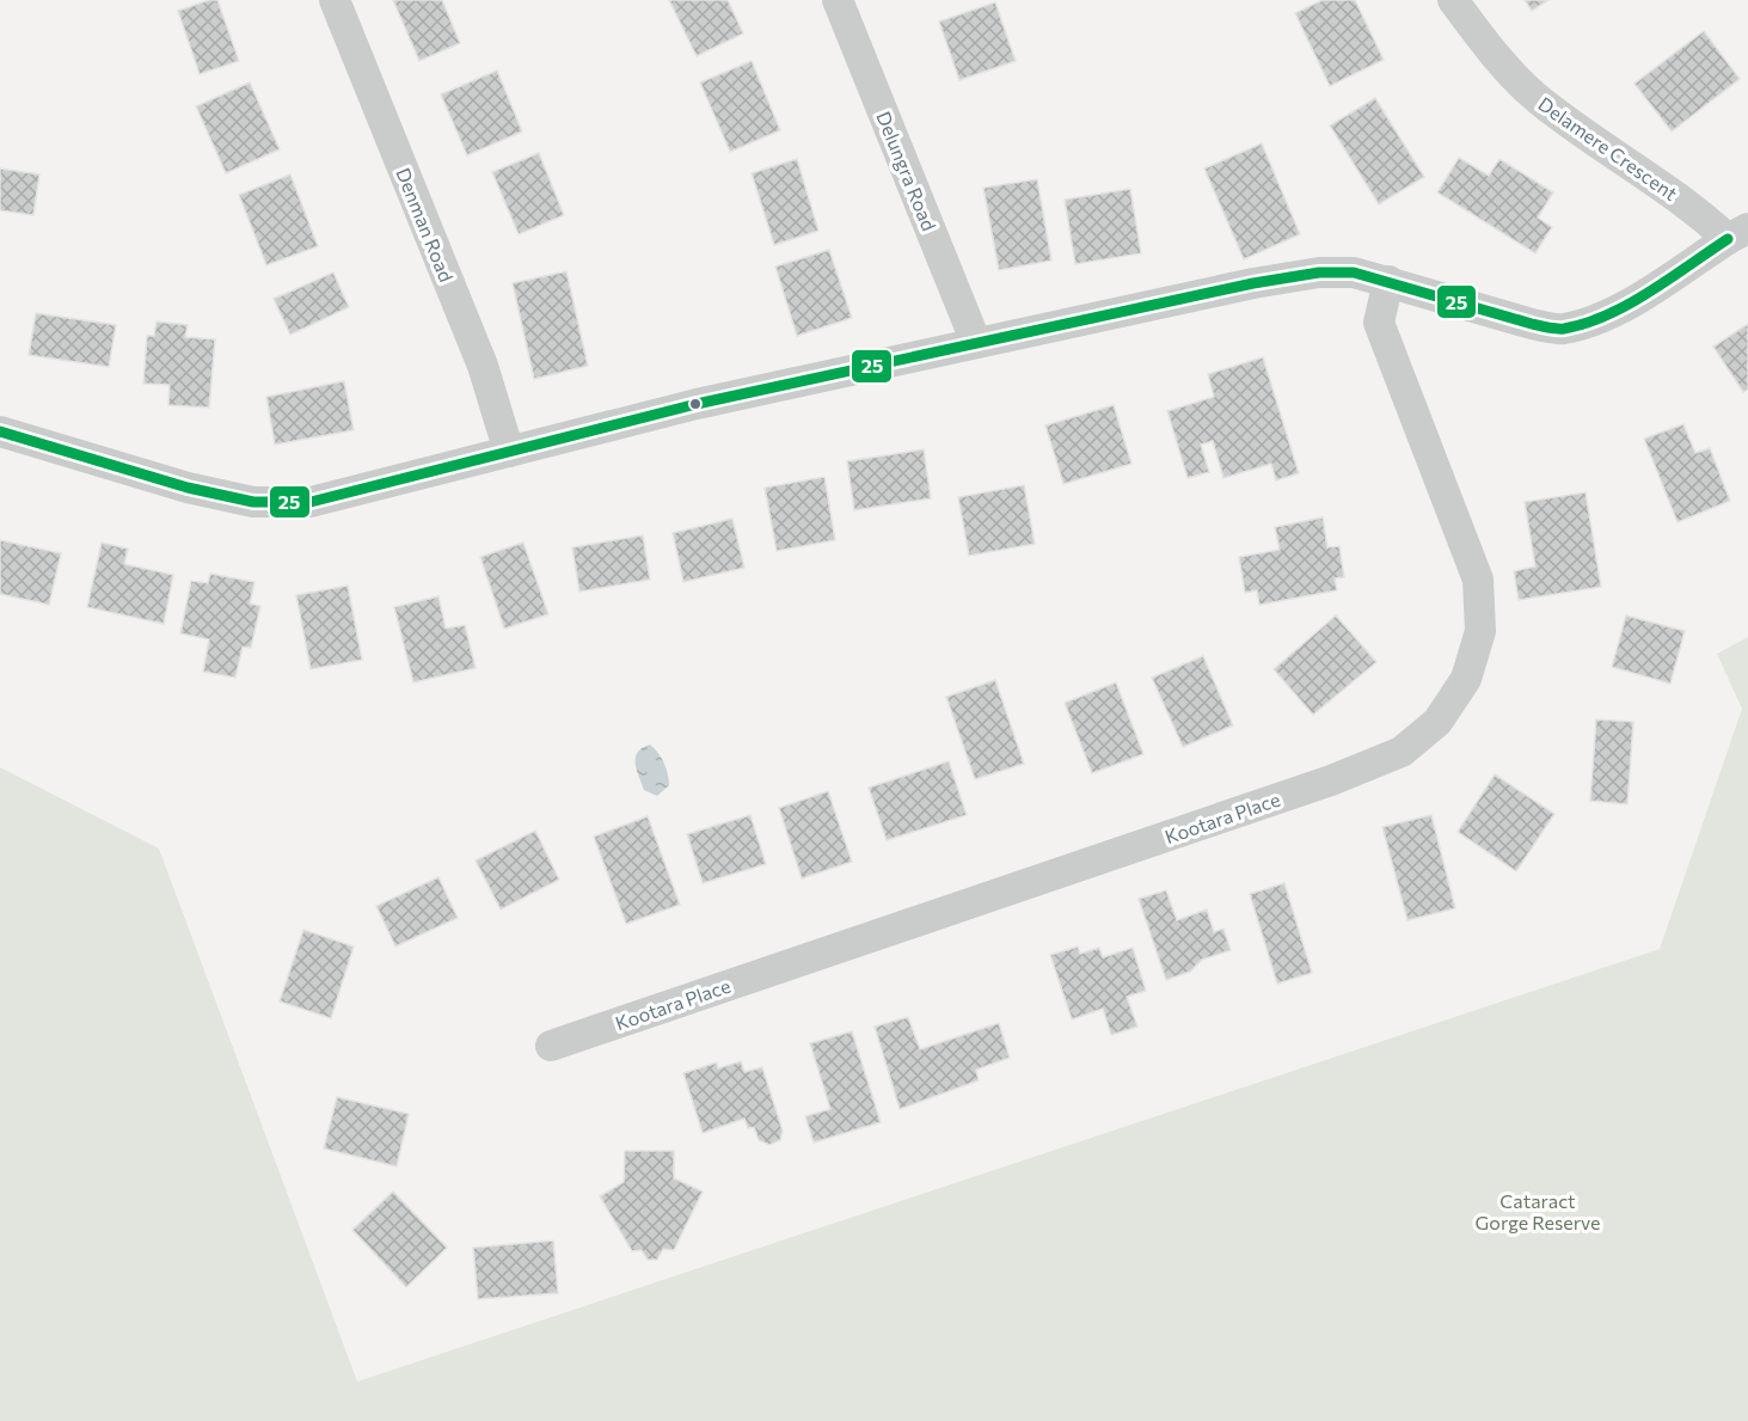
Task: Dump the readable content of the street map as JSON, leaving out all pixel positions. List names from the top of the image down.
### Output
{
  "streets": {
    "street": [
      "Delamere Crescent",
      "Delungra Road",
      "Denman Road",
      "Kootara Place"
    ]
  },
  "parks": ["Cataract Gorge Reserve"],
  "lines": ["transit line 25"]
}
